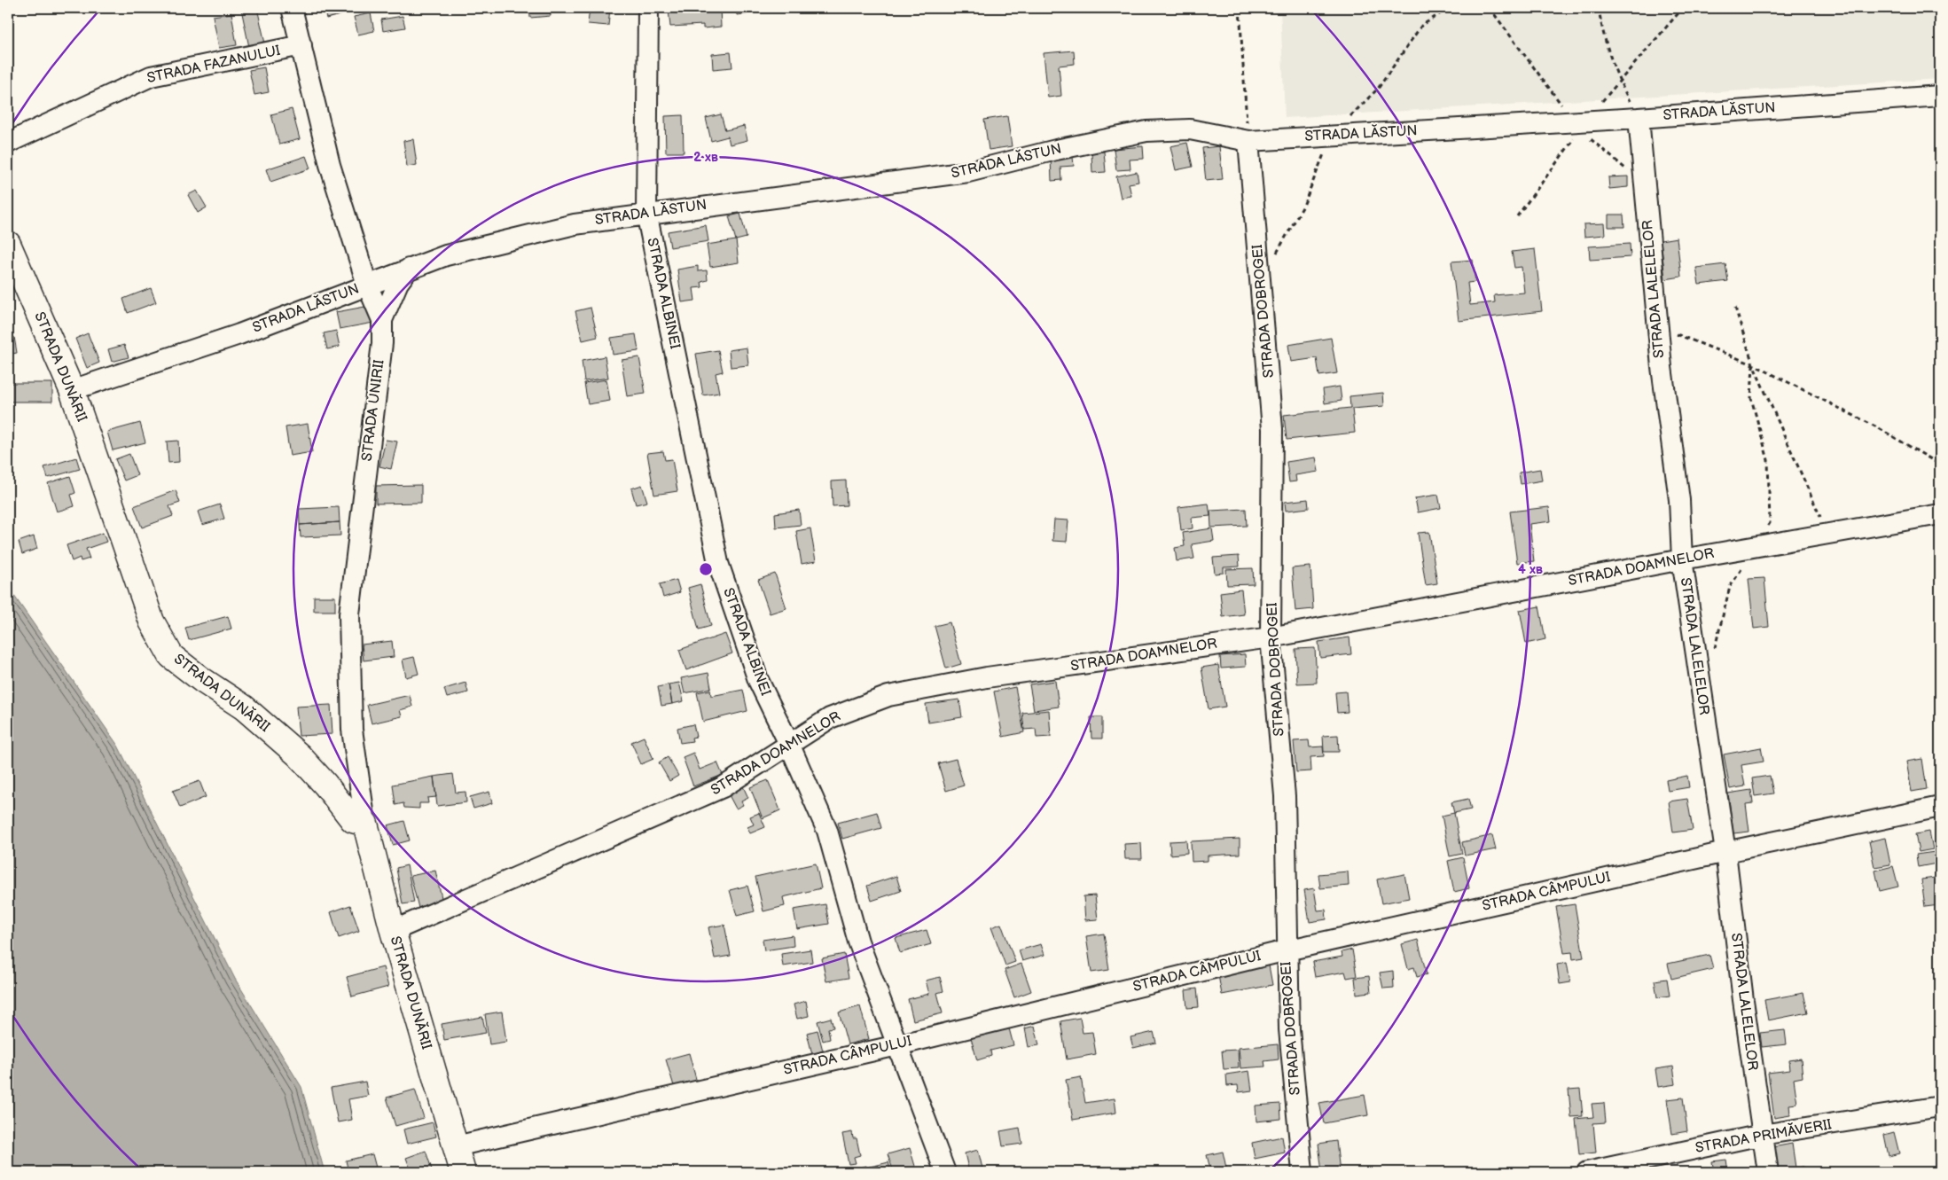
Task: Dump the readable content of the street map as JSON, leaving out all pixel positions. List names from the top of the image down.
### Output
{
  "streets": {
    "main road": ["STRADA DUNĂRII"],
    "street": [
      "STRADA FAZANULUI",
      "STRADA LĂSTUN",
      "STRADA LALELELOR",
      "STRADA ALBINEI",
      "STRADA DOBROGEI",
      "STRADA UNIRII",
      "STRADA DOAMNELOR",
      "STRADA CÂMPULUI",
      "STRADA PRIMĂVERII"
    ]
  },
  "crossings": [
    ["STRADA FAZANULUI", "STRADA UNIRII"],
    ["STRADA LĂSTUN", "STRADA LALELELOR"],
    ["STRADA LĂSTUN", "STRADA ALBINEI"],
    ["STRADA LĂSTUN", "STRADA DOBROGEI"],
    ["STRADA LĂSTUN", "STRADA DUNĂRII"],
    ["STRADA LĂSTUN", "STRADA UNIRII"],
    ["STRADA LALELELOR", "STRADA DOAMNELOR"],
    ["STRADA LALELELOR", "STRADA CÂMPULUI"],
    ["STRADA LALELELOR", "STRADA PRIMĂVERII"],
    ["STRADA ALBINEI", "STRADA DOAMNELOR"],
    ["STRADA ALBINEI", "STRADA CÂMPULUI"],
    ["STRADA DOBROGEI", "STRADA DOAMNELOR"],
    ["STRADA DOBROGEI", "STRADA CÂMPULUI"],
    ["STRADA DUNĂRII", "STRADA UNIRII"],
    ["STRADA DUNĂRII", "STRADA DOAMNELOR"],
    ["STRADA DUNĂRII", "STRADA CÂMPULUI"]
  ],
  "rings": ["2 хв", "4 хв"]
}
